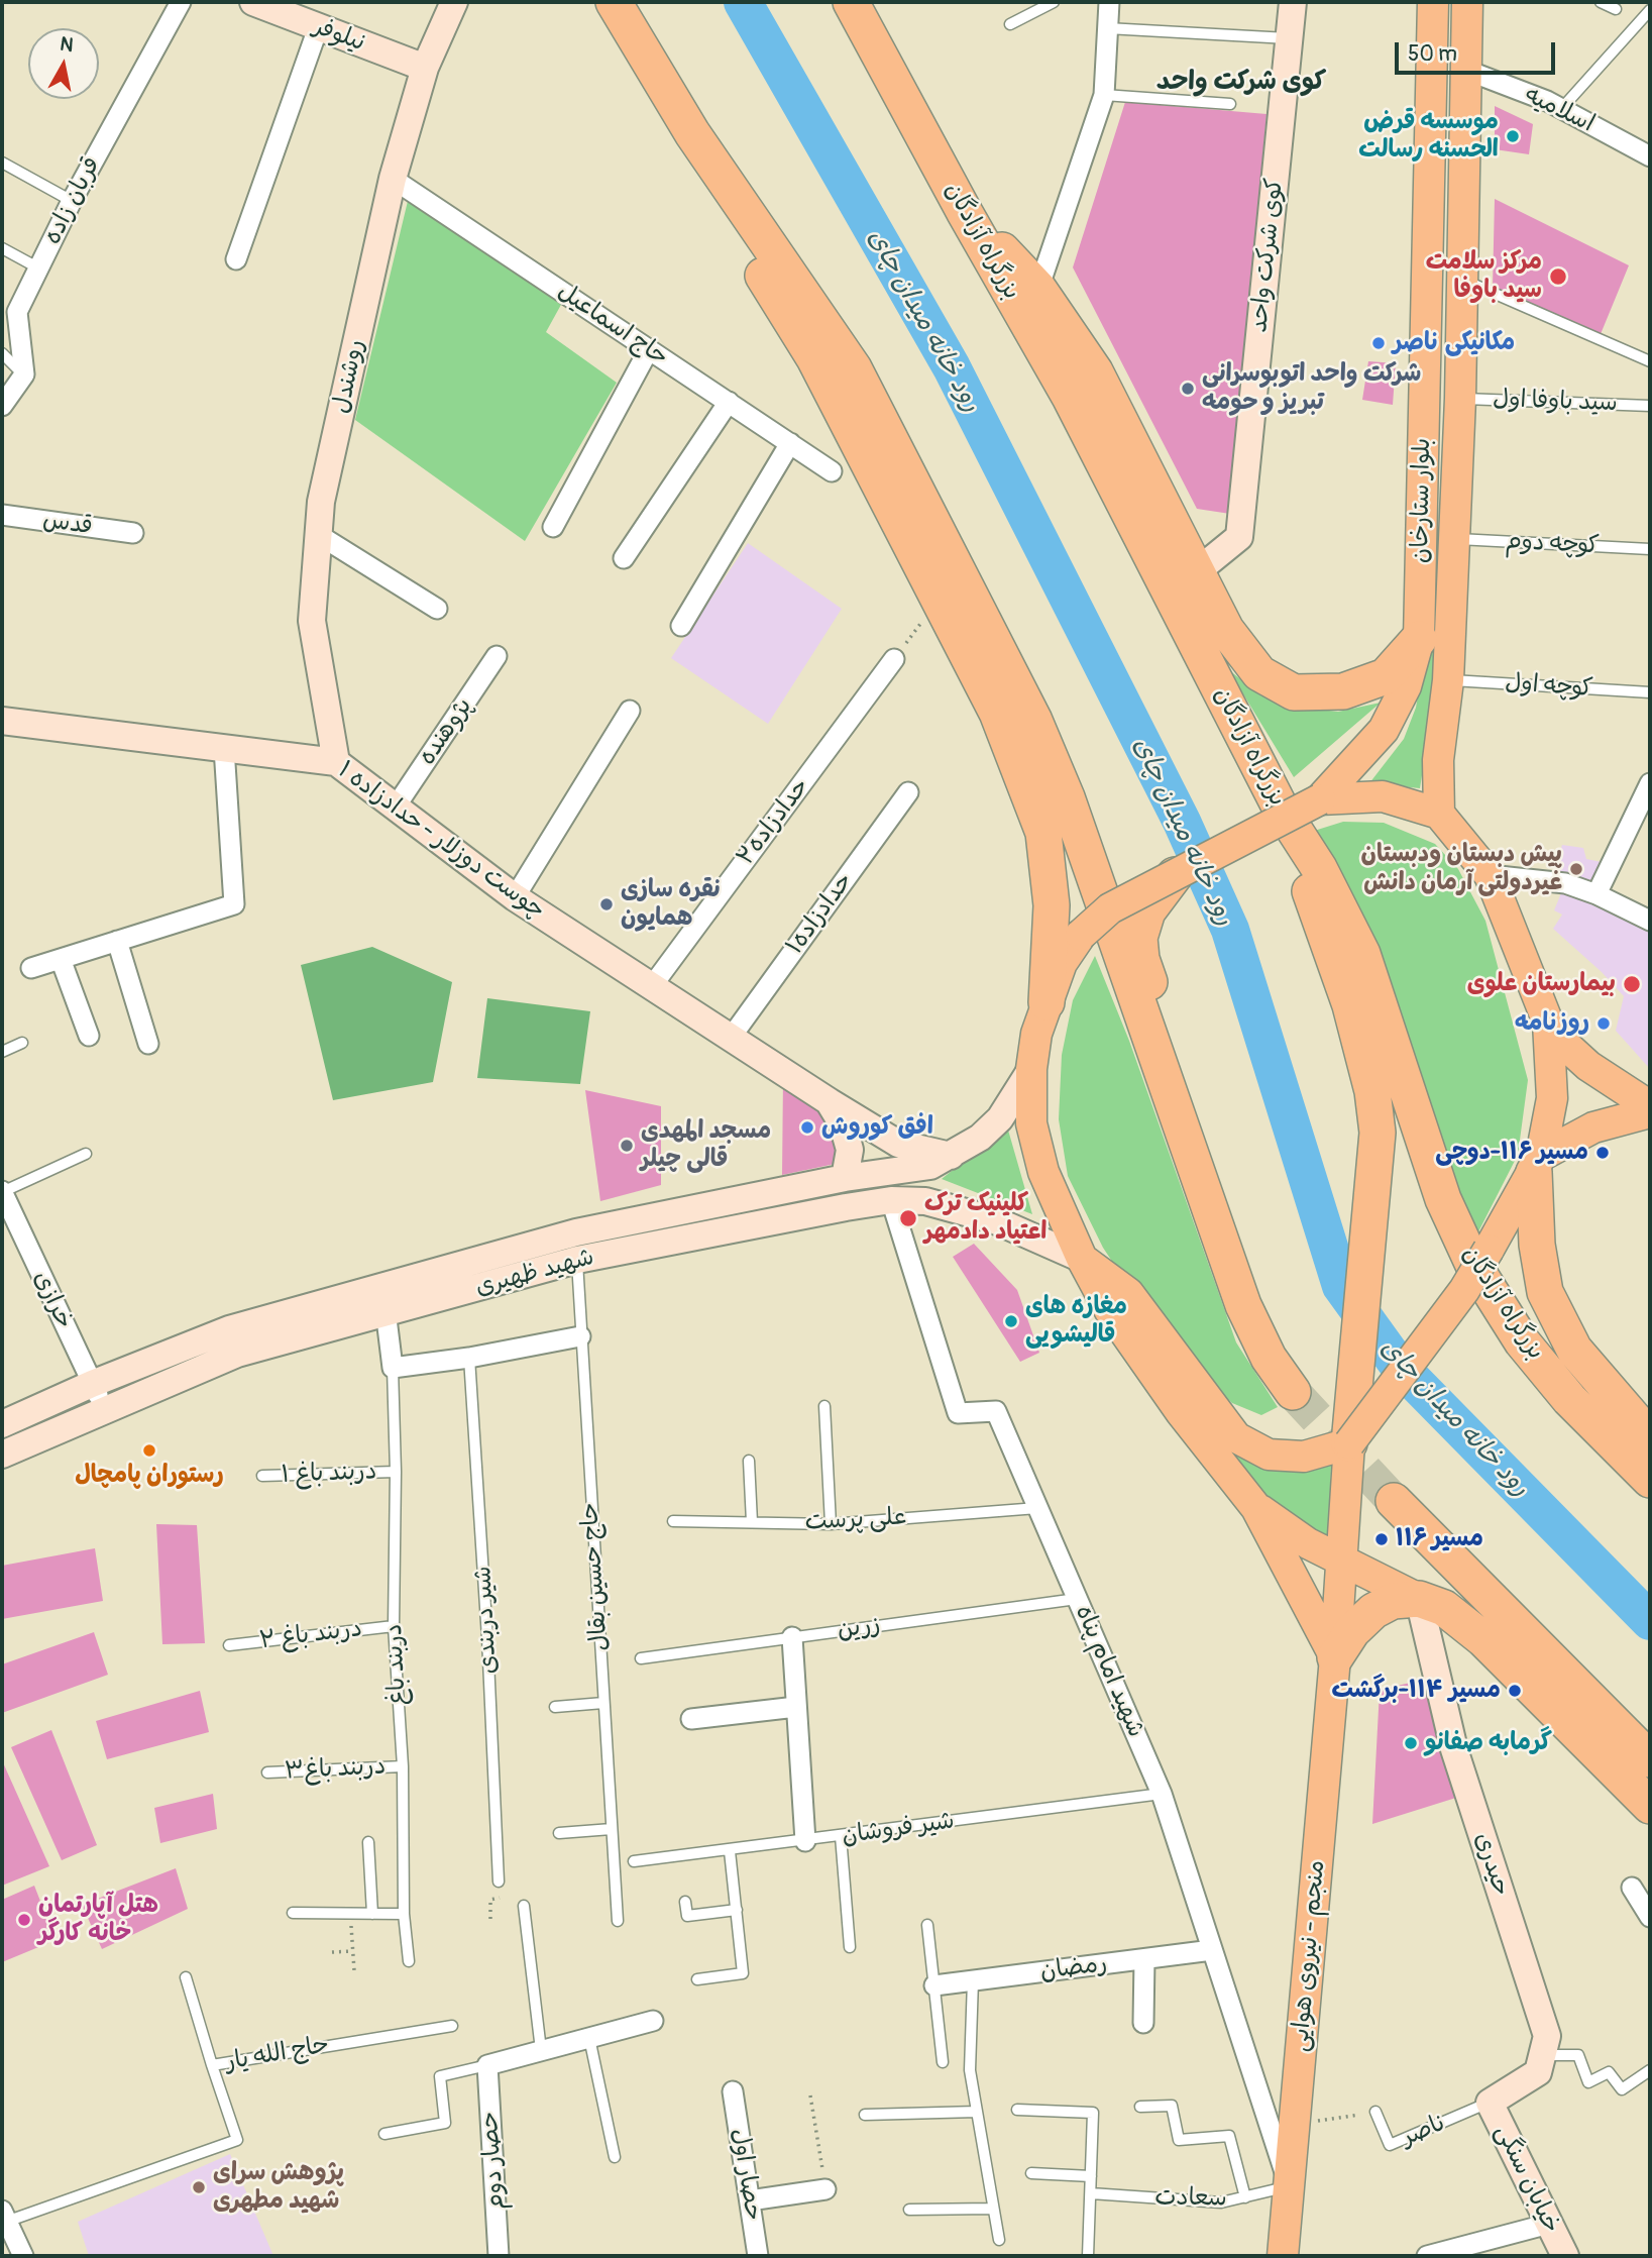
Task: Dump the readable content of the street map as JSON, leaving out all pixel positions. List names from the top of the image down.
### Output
{
  "streets": {
    "highway": ["بزرگراه آزادگان"],
    "main road": ["بلوار ستارخان", "منجم - نیروی هوایی"],
    "street": [
      "نیلوفر",
      "اسلامیه",
      "قربان زاده",
      "کوی شرکت واحد",
      "حاج اسماعیل",
      "روشندل",
      "قدس",
      "پژوهنده",
      "حدادزاده۲",
      "چوست دوزلار - حدادزاده ۱",
      "حدادزاده۱",
      "شهید ظهیری",
      "خرازی",
      "دربند باغ",
      "شهید امام پناه",
      "حیدری",
      "رمضان",
      "حصار دوم",
      "حصار اول",
      "خیابان سنگی"
    ],
    "lane": [
      "سید باوفا اول",
      "کوچه دوم",
      "کوچه اول",
      "دربند باغ ۱",
      "علی پرست",
      "حاج حسین بقال",
      "شیر دربندی",
      "زرین",
      "دربند باغ ۲",
      "دربند باغ۳",
      "شیر فروشان",
      "حاج الله یار",
      "ناصر",
      "سعادت"
    ]
  },
  "crossings": [
    ["نیلوفر", "روشندل"],
    ["اسلامیه", "بلوار ستارخان"],
    ["حاج اسماعیل", "روشندل"],
    ["روشندل", "چوست دوزلار - حدادزاده ۱"],
    ["سید باوفا اول", "بلوار ستارخان"],
    ["بلوار ستارخان", "کوچه دوم"],
    ["بلوار ستارخان", "کوچه اول"],
    ["پژوهنده", "چوست دوزلار - حدادزاده ۱"],
    ["حدادزاده۲", "چوست دوزلار - حدادزاده ۱"],
    ["چوست دوزلار - حدادزاده ۱", "حدادزاده۱"],
    ["چوست دوزلار - حدادزاده ۱", "شهید ظهیری"],
    ["شهید ظهیری", "خرازی"],
    ["شهید ظهیری", "حاج حسین بقال"],
    ["شهید ظهیری", "دربند باغ"],
    ["شهید ظهیری", "شهید امام پناه"],
    ["دربند باغ ۱", "دربند باغ"],
    ["علی پرست", "شهید امام پناه"],
    ["زرین", "شهید امام پناه"],
    ["دربند باغ ۲", "دربند باغ"],
    ["دربند باغ", "دربند باغ۳"],
    ["شهید امام پناه", "شیر فروشان"],
    ["شهید امام پناه", "منجم - نیروی هوایی"],
    ["شهید امام پناه", "رمضان"],
    ["شهید امام پناه", "سعادت"],
    ["منجم - نیروی هوایی", "ناصر"],
    ["منجم - نیروی هوایی", "سعادت"],
    ["ناصر", "خیابان سنگی"]
  ],
  "districts": ["کوی شرکت واحد"],
  "water": ["رود خانه میدان چای"],
  "places": [
    "موسسه قرض الحسنه رسالت",
    "مرکز سلامت سید باوفا",
    "مکانیکی ناصر",
    "شرکت واحد اتوبوسرانی تبریز و حومه",
    "پیش دبستان ودبستان غیردولتی آرمان دانش",
    "نقره سازی همایون",
    "بیمارستان علوی",
    "روزنامه",
    "افق کوروش",
    "مسجد المهدی قالی چیلر",
    "مسیر ۱۱۶-دوچی",
    "کلینیک ترک اعتیاد دادمهر",
    "مغازه های قالیشویی",
    "رستوران پامچال",
    "مسیر ۱۱۶",
    "مسیر ۱۱۴-برگشت",
    "گرمابه صفانو",
    "هتل آپارتمان خانه کارگر",
    "پژوهش سرای شهید مطهری"
  ],
  "scale_bar": "50 m",
  "north": "top"
}
